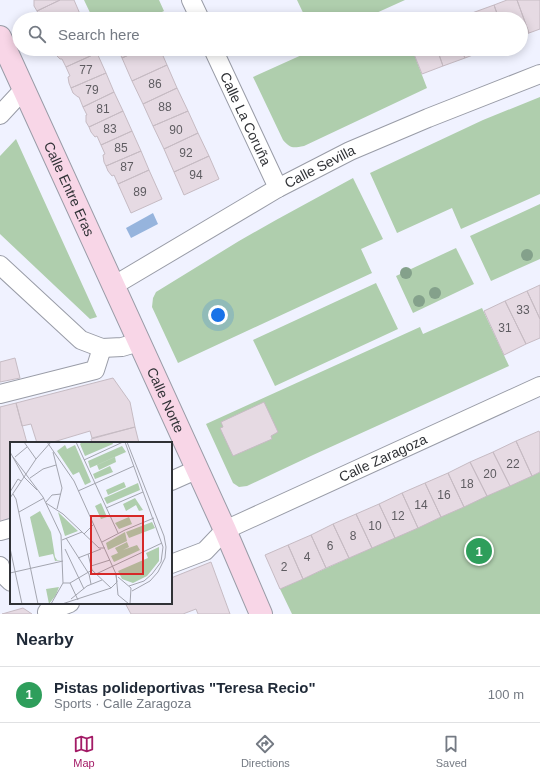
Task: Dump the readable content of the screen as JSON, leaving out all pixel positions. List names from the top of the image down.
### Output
{
  "streets": {
    "street": [
      "Calle La Coruña",
      "Calle Sevilla",
      "Calle Entre Eras",
      "Calle Norte",
      "Calle Zaragoza"
    ]
  },
  "crossings": [
    ["Calle La Coruña", "Calle Sevilla"],
    ["Calle Sevilla", "Calle Entre Eras"],
    ["Calle Entre Eras", "Calle Norte"],
    ["Calle Norte", "Calle Zaragoza"]
  ],
  "house_numbers": [
    "77",
    "86",
    "79",
    "88",
    "81",
    "83",
    "90",
    "85",
    "92",
    "87",
    "94",
    "89",
    "33",
    "31",
    "22",
    "20",
    "18",
    "16",
    "14",
    "12",
    "10",
    "8",
    "6",
    "4",
    "2"
  ],
  "page": {
    "search": "Search here",
    "pins": "1",
    "heading": "Nearby",
    "list": [
      {
        "mark": "1",
        "name": "Pistas polideportivas \"Teresa Recio\"",
        "note": "Sports · Calle Zaragoza",
        "value": "100 m"
      }
    ],
    "nav": ["Map", "Directions", "Saved"]
  }
}
